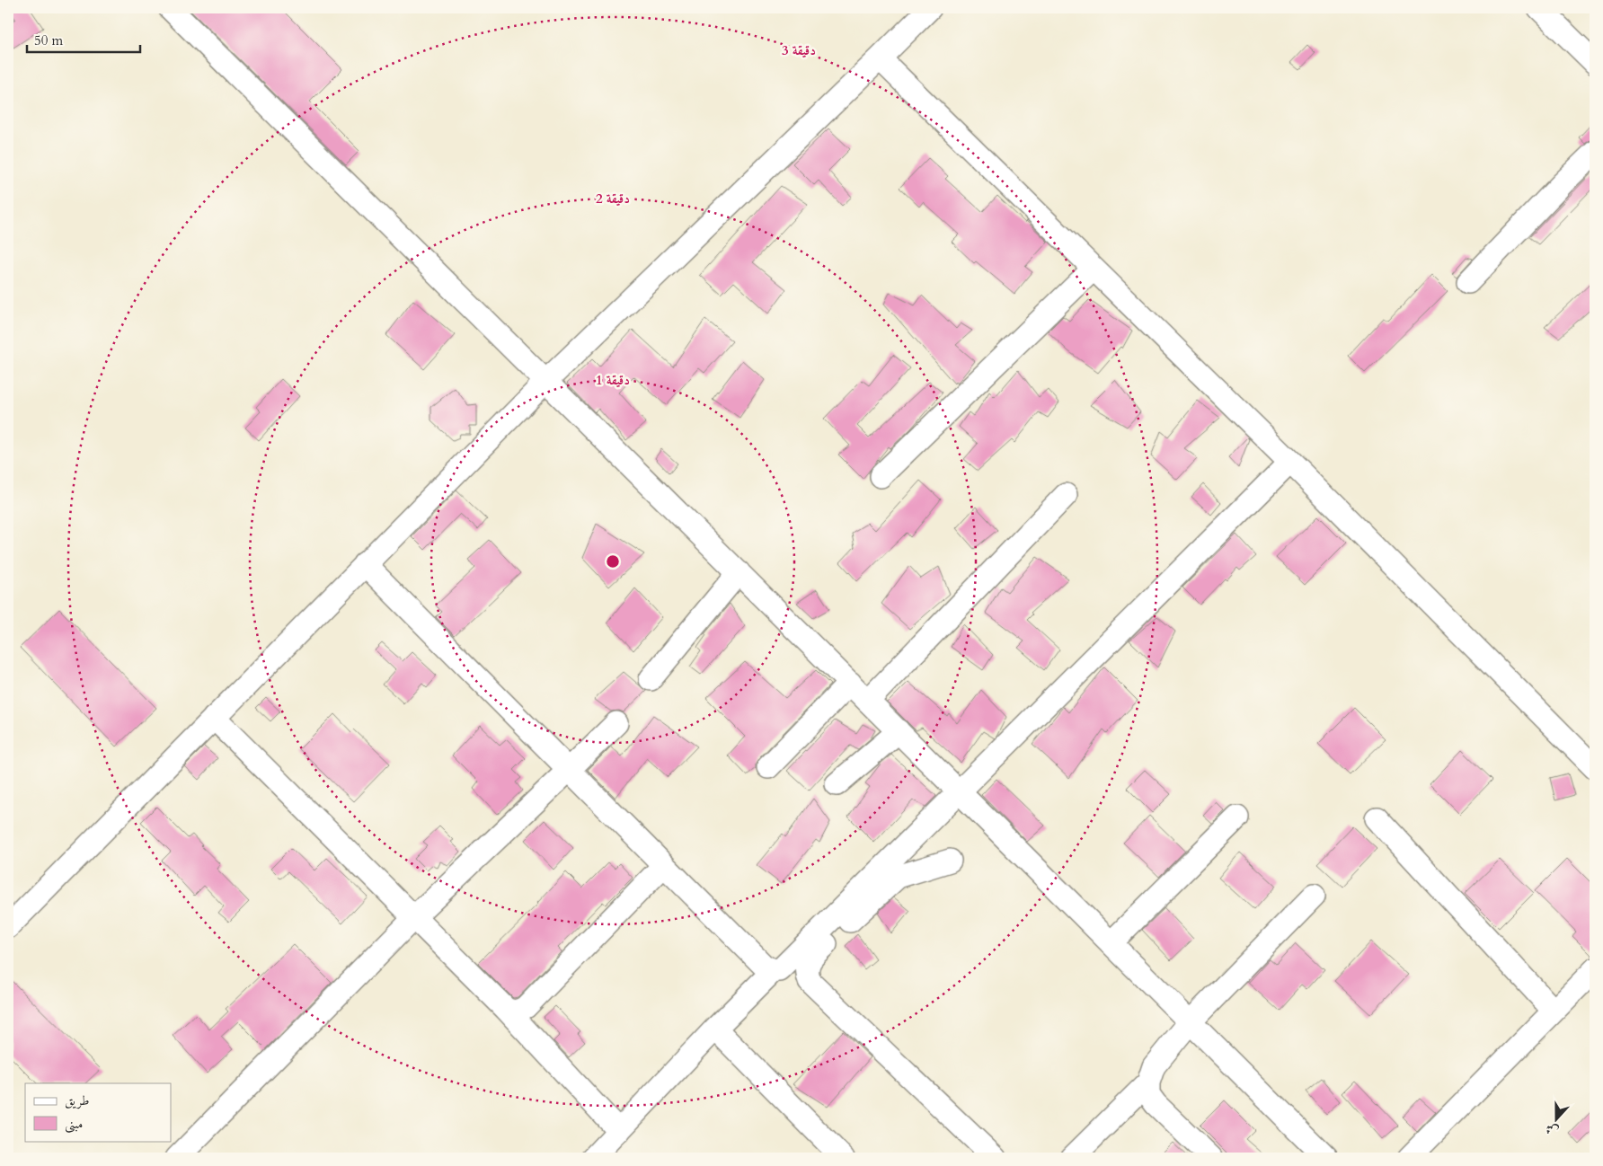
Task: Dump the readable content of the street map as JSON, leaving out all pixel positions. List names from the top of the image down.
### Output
{
  "legend": ["طريق", "مبنى"],
  "scale_bar": "50 m",
  "north": "bottom",
  "rings": ["3 دقيقة", "2 دقيقة", "1 دقيقة"]
}
